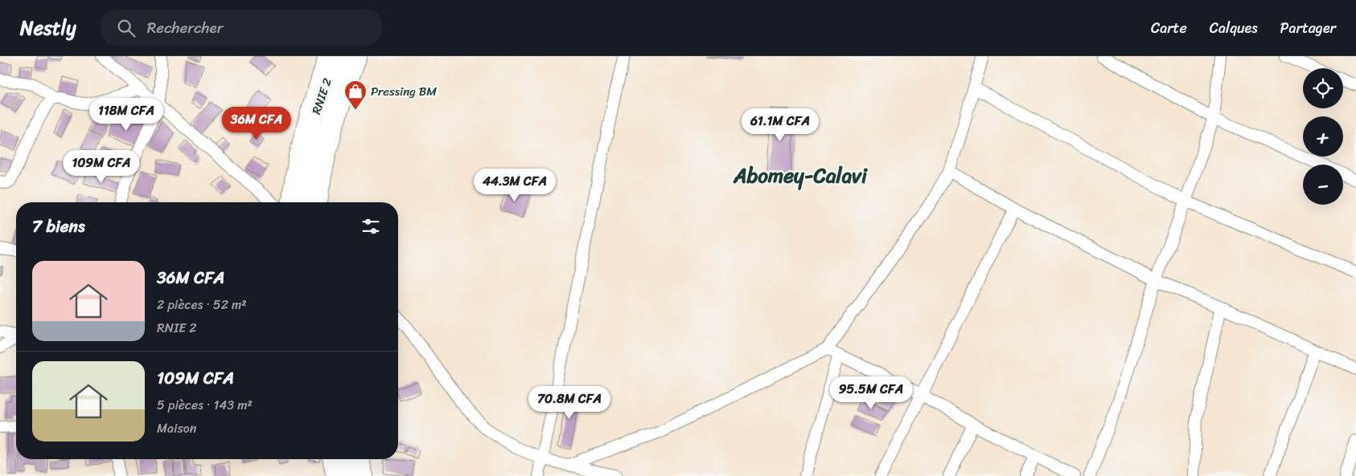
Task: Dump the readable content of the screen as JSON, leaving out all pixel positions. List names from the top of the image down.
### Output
{
  "streets": {
    "highway": ["RNIE 2"]
  },
  "districts": ["Abomey-Calavi"],
  "places": {
    "shop": ["Pressing BM"]
  },
  "page": {
    "header": "Nestly",
    "search": "Rechercher",
    "nav": ["Carte", "Calques", "Partager"],
    "map_buttons": ["+", "−"],
    "price": [
      "118M CFA",
      "36M CFA",
      "61.1M CFA",
      "109M CFA",
      "44.3M CFA",
      "95.5M CFA",
      "70.8M CFA"
    ],
    "heading": "7 biens",
    "list": [
      {
        "name": "36M CFA",
        "note": "2 pièces · 52 m² · RNIE 2"
      },
      {
        "name": "109M CFA",
        "note": "5 pièces · 143 m² · Maison"
      }
    ]
  }
}
